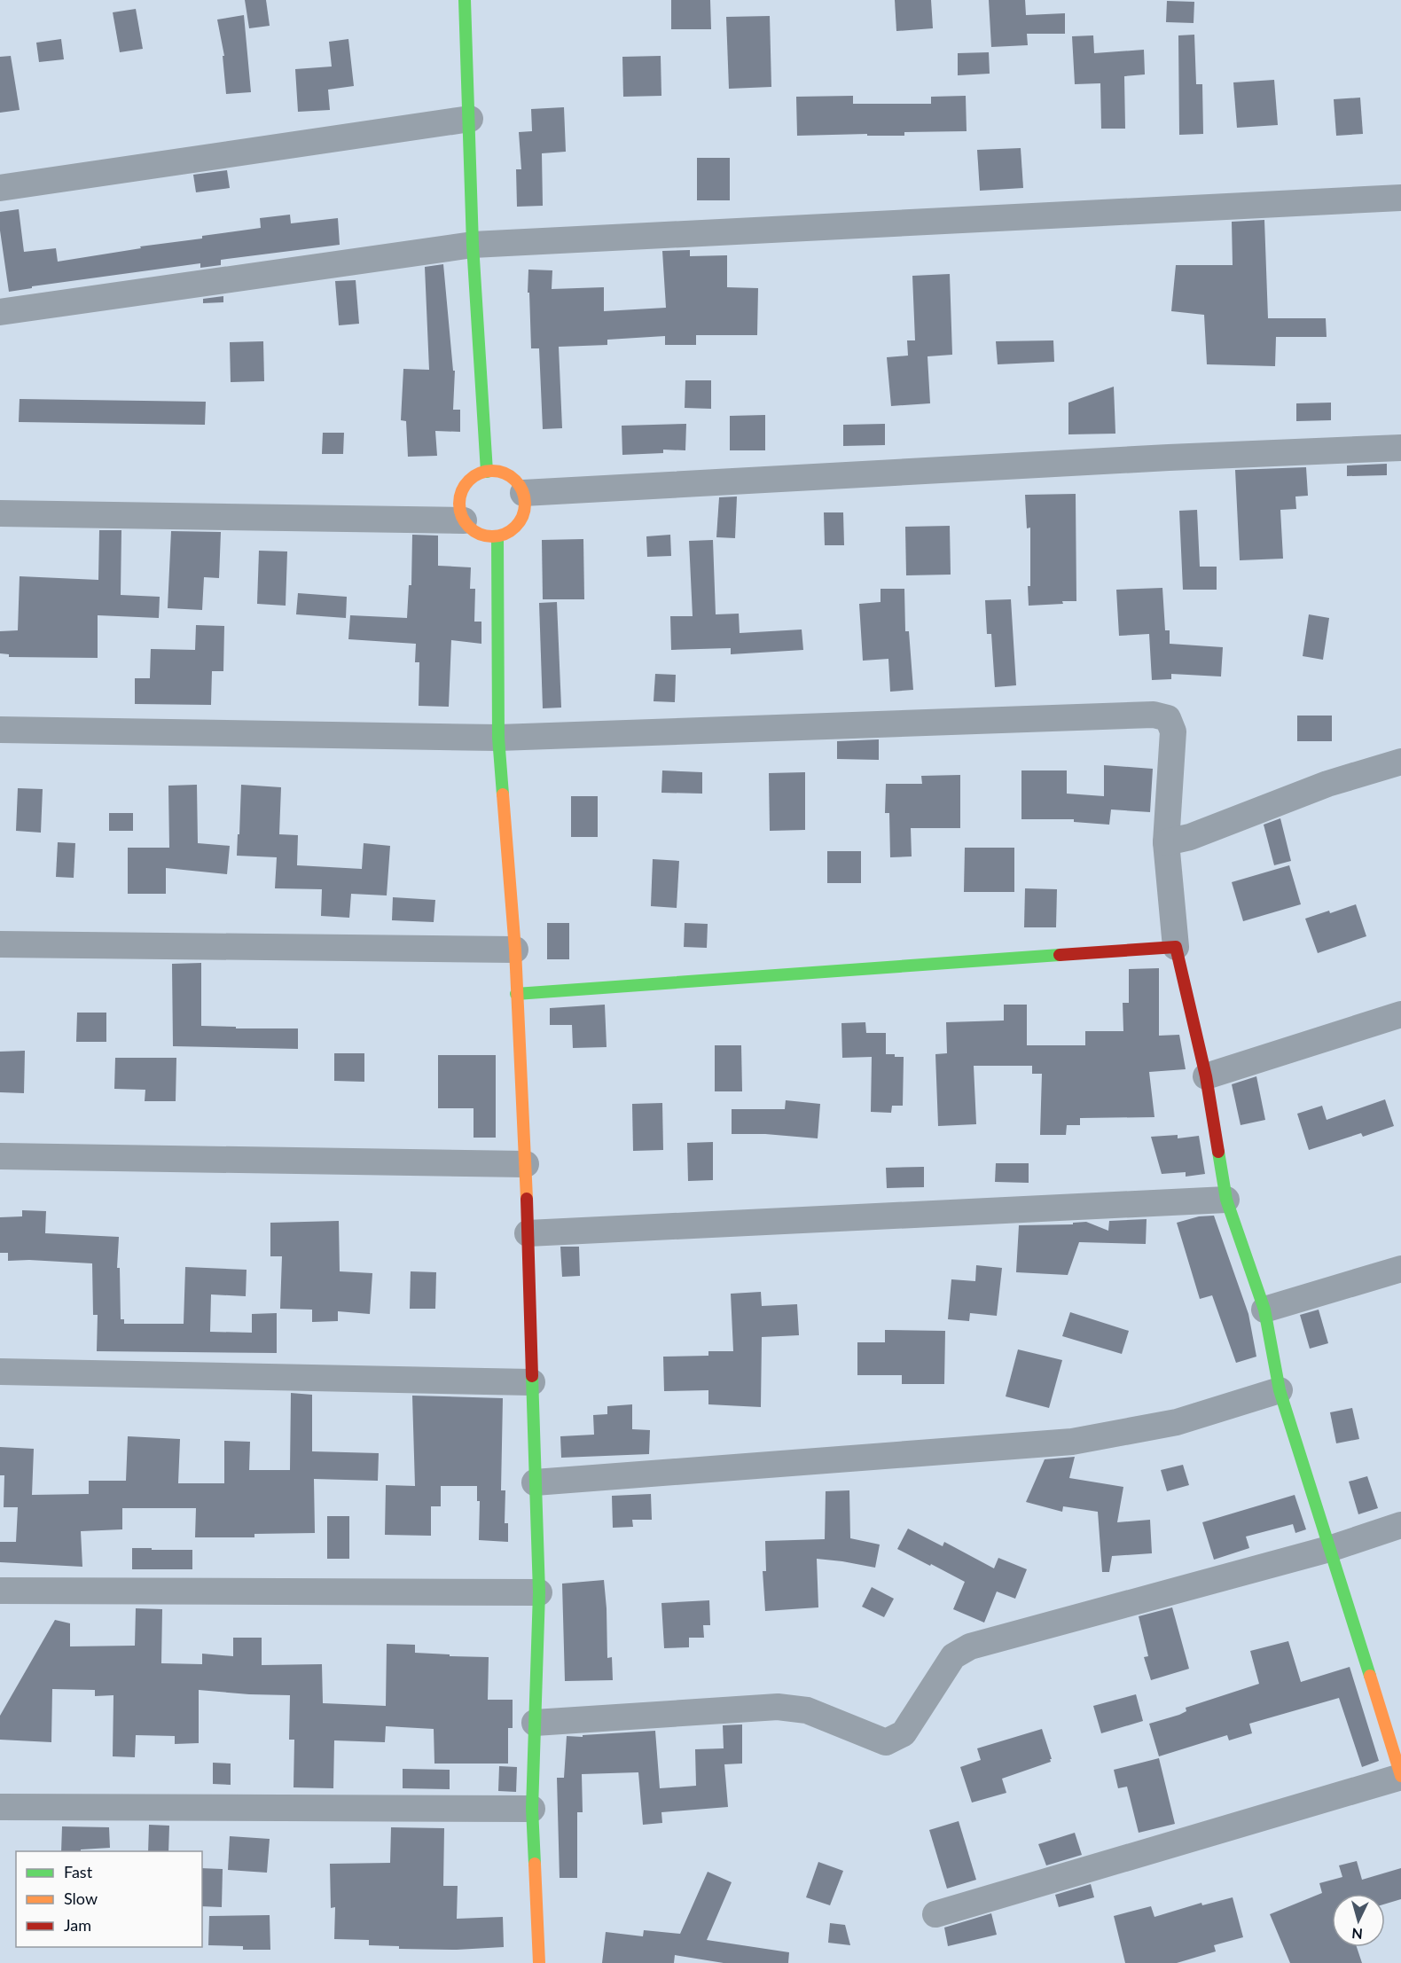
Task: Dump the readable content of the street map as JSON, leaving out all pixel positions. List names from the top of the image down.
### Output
{
  "legend": ["Fast", "Slow", "Jam"],
  "north": "bottom"
}
